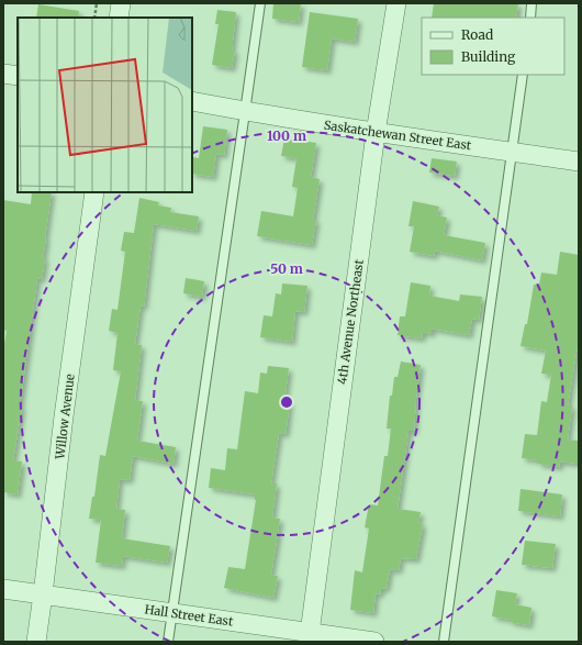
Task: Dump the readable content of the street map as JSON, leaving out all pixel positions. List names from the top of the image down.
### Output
{
  "streets": {
    "street": [
      "Saskatchewan Street East",
      "4th Avenue Northeast",
      "Willow Avenue",
      "Hall Street East"
    ]
  },
  "crossings": [
    ["Saskatchewan Street East", "4th Avenue Northeast"],
    ["4th Avenue Northeast", "Hall Street East"],
    ["Willow Avenue", "Hall Street East"]
  ],
  "legend": ["Road", "Building"],
  "rings": ["100 m", "50 m"]
}
